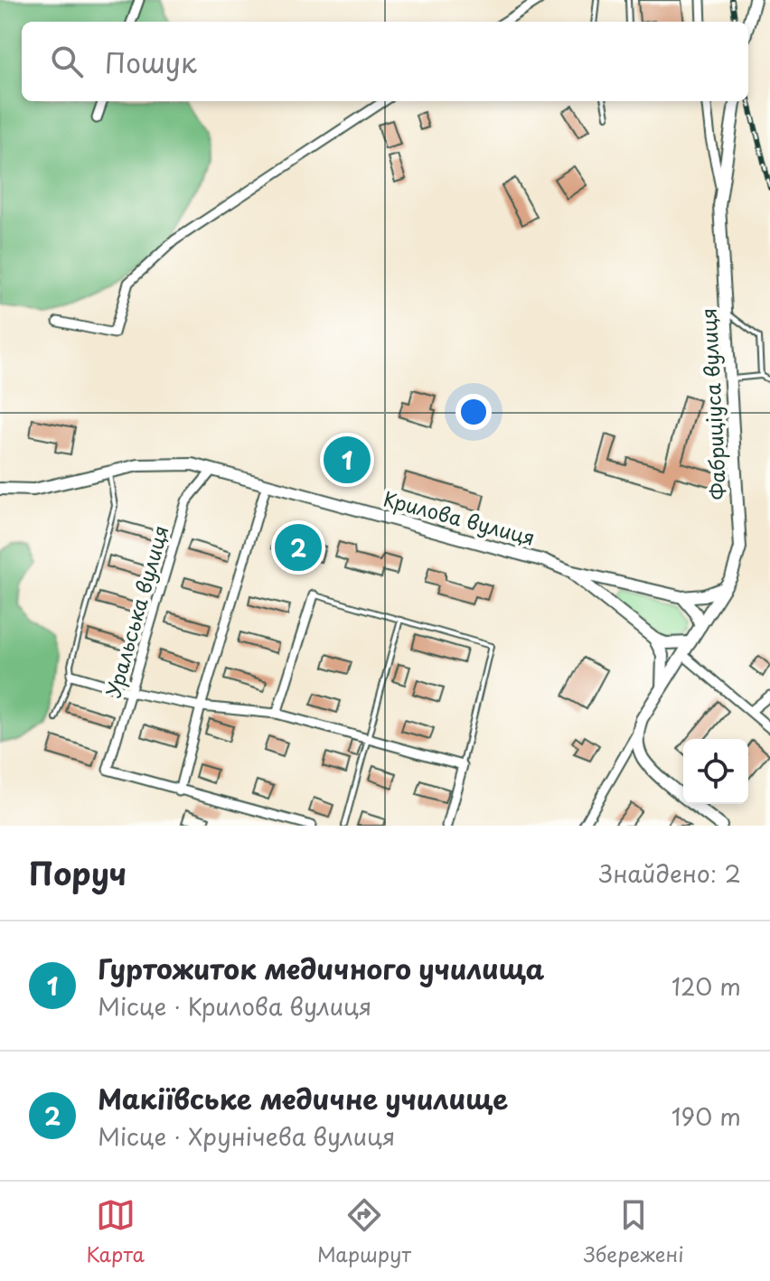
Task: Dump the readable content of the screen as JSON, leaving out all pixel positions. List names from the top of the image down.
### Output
{
  "streets": {
    "main road": ["Фабриціуса вулиця", "Крилова вулиця"],
    "street": ["Уральська вулиця"]
  },
  "crossings": [
    ["Крилова вулиця", "Уральська вулиця"]
  ],
  "page": {
    "search": "Пошук",
    "pins": ["1", "2"],
    "heading": ["Поруч", "Знайдено: 2"],
    "list": [
      {
        "mark": "1",
        "name": "Гуртожиток медичного училища",
        "note": "Місце · Крилова вулиця",
        "value": "120 m"
      },
      {
        "mark": "2",
        "name": "Макіївське медичне училище",
        "note": "Місце · Хрунічева вулиця",
        "value": "190 m"
      }
    ],
    "nav": ["Карта", "Маршрут", "Збережені"]
  }
}
